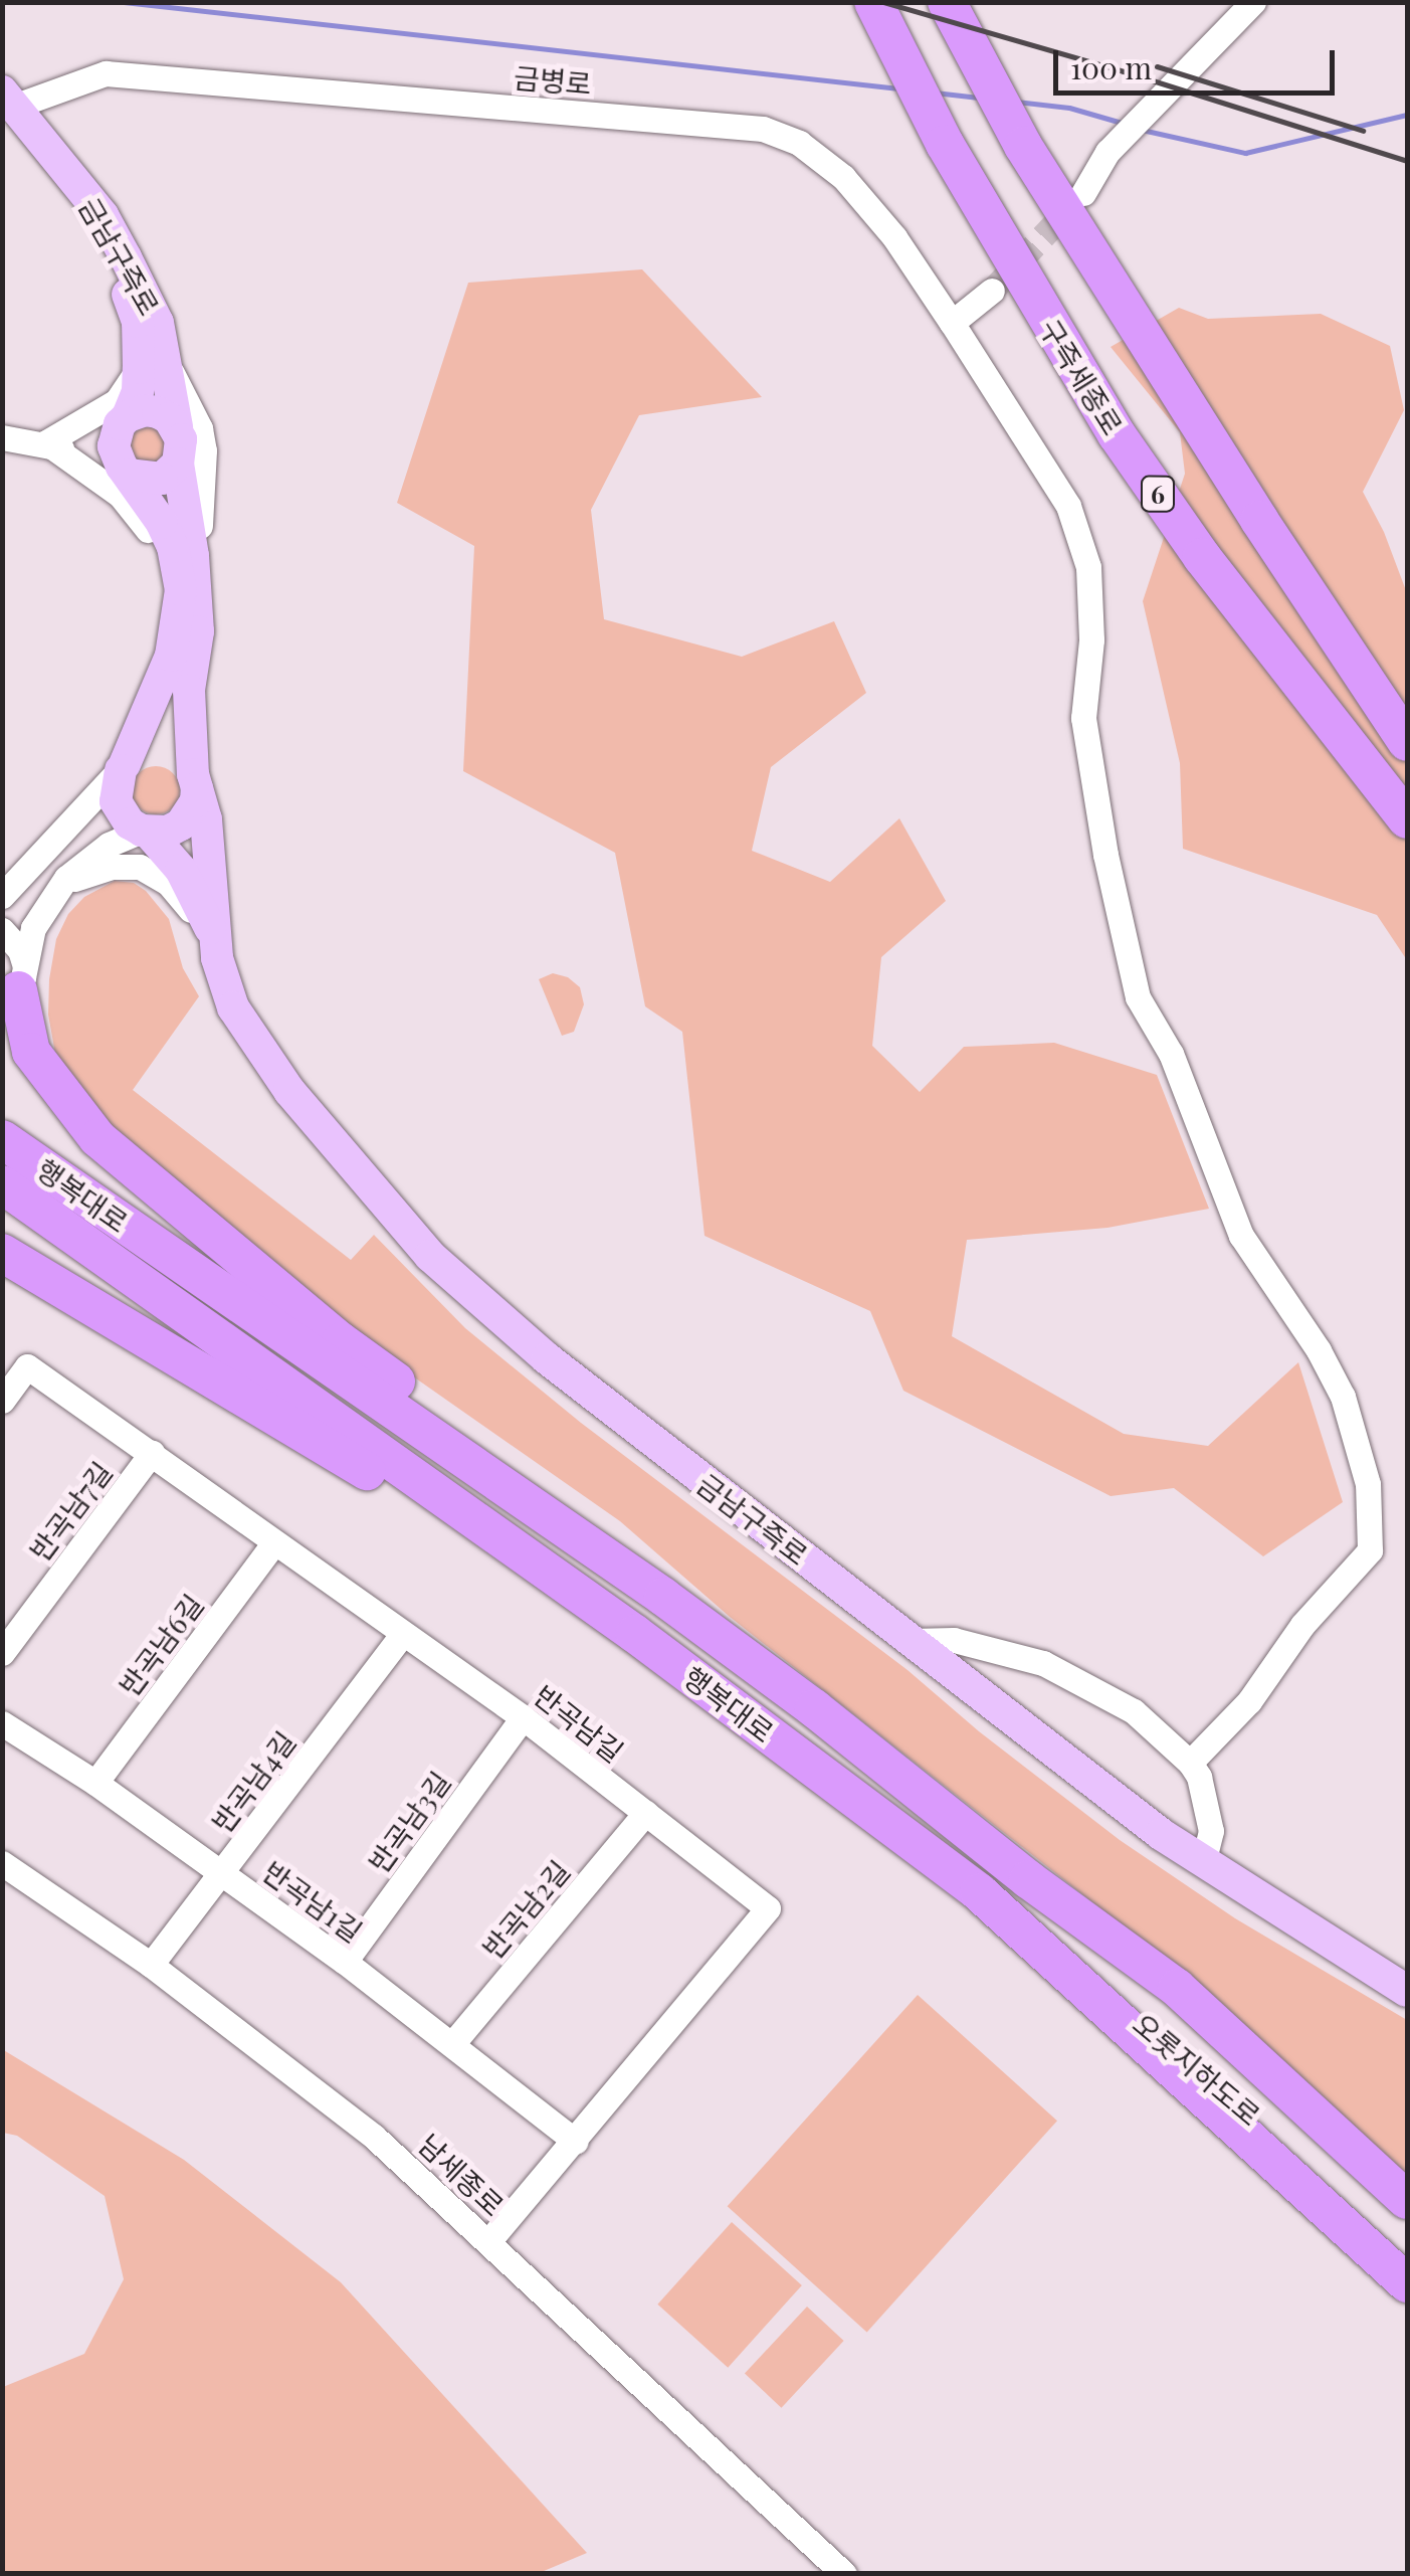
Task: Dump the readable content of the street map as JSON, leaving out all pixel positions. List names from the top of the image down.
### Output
{
  "streets": {
    "highway": [
      "구즉세종로",
      "6",
      "행복대로",
      "오롯지하도로"
    ],
    "main road": ["금남구즉로"],
    "street": [
      "금병로",
      "반곡남7길",
      "반곡남6길",
      "반곡남길",
      "반곡남4길",
      "반곡남3길",
      "반곡남1길",
      "반곡남2길",
      "남세종로"
    ]
  },
  "crossings": [
    ["금병로", "금남구즉로"],
    ["행복대로", "오롯지하도로"],
    ["반곡남7길", "반곡남길"],
    ["반곡남6길", "반곡남길"],
    ["반곡남6길", "반곡남1길"],
    ["반곡남길", "반곡남4길"],
    ["반곡남길", "반곡남3길"],
    ["반곡남길", "반곡남1길"],
    ["반곡남길", "반곡남2길"],
    ["반곡남길", "남세종로"],
    ["반곡남4길", "반곡남1길"],
    ["반곡남4길", "남세종로"],
    ["반곡남3길", "반곡남1길"],
    ["반곡남1길", "반곡남2길"]
  ],
  "scale_bar": "100 m"
}
